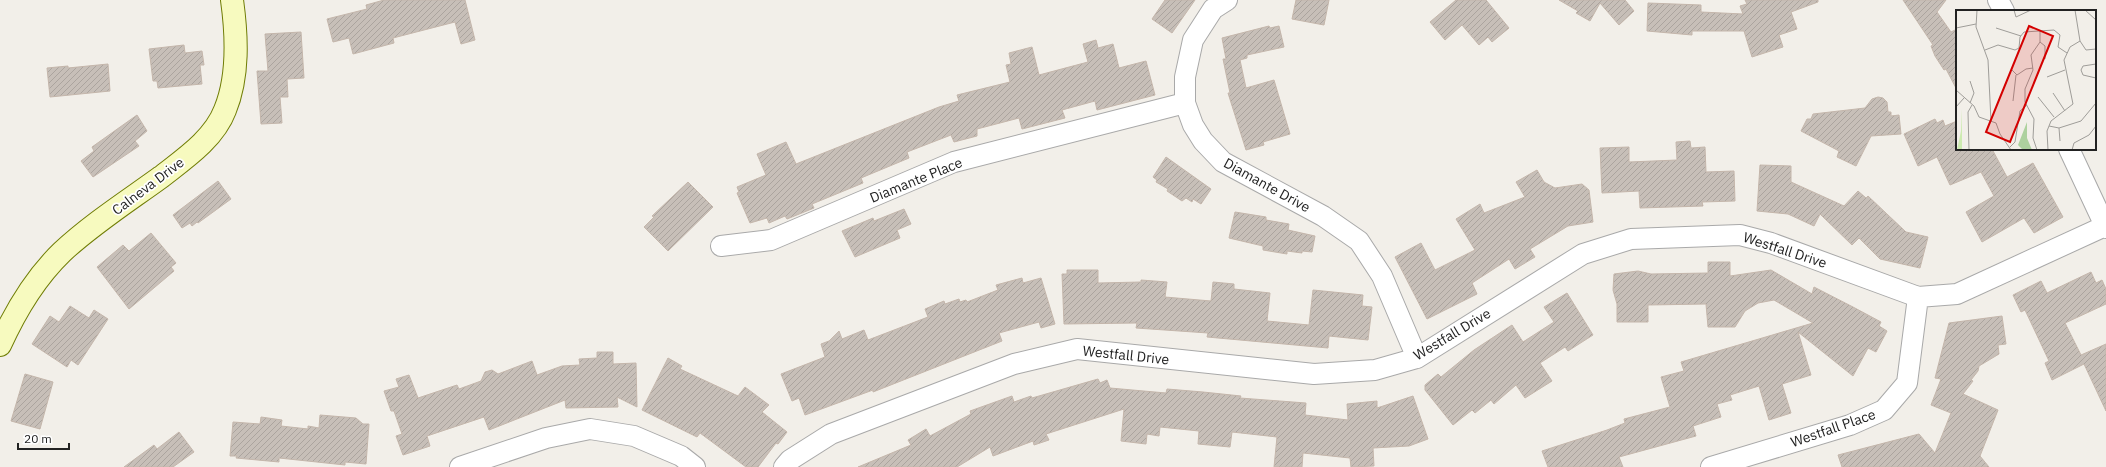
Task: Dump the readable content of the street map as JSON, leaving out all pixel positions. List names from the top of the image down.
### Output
{
  "streets": {
    "main road": ["Calneva Drive"],
    "street": [
      "Diamante Place",
      "Diamante Drive",
      "Westfall Drive",
      "Westfall Place"
    ]
  },
  "crossings": [
    ["Diamante Place", "Diamante Drive"],
    ["Diamante Drive", "Westfall Drive"],
    ["Westfall Drive", "Westfall Place"]
  ],
  "scale_bar": "20 m"
}
